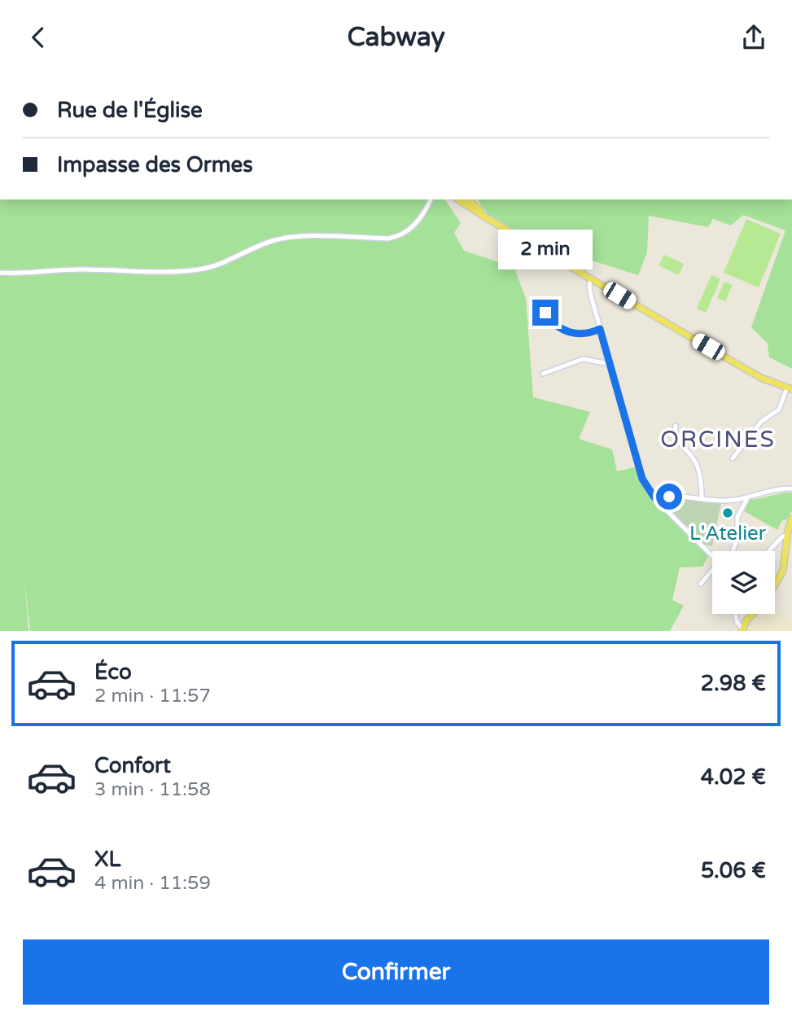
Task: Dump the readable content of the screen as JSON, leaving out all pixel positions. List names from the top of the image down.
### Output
{
  "districts": ["ORCINES"],
  "places": ["L'Atelier"],
  "page": {
    "header": "Cabway",
    "banner": ["Rue de l'Église", "Impasse des Ormes"],
    "bubble": "2 min",
    "list": [
      {
        "name": "Éco",
        "note": "2 min · 11:57",
        "value": "2.98 €"
      },
      {
        "name": "Confort",
        "note": "3 min · 11:58",
        "value": "4.02 €"
      },
      {
        "name": "XL",
        "note": "4 min · 11:59",
        "value": "5.06 €"
      }
    ],
    "buttons": "Confirmer"
  }
}
